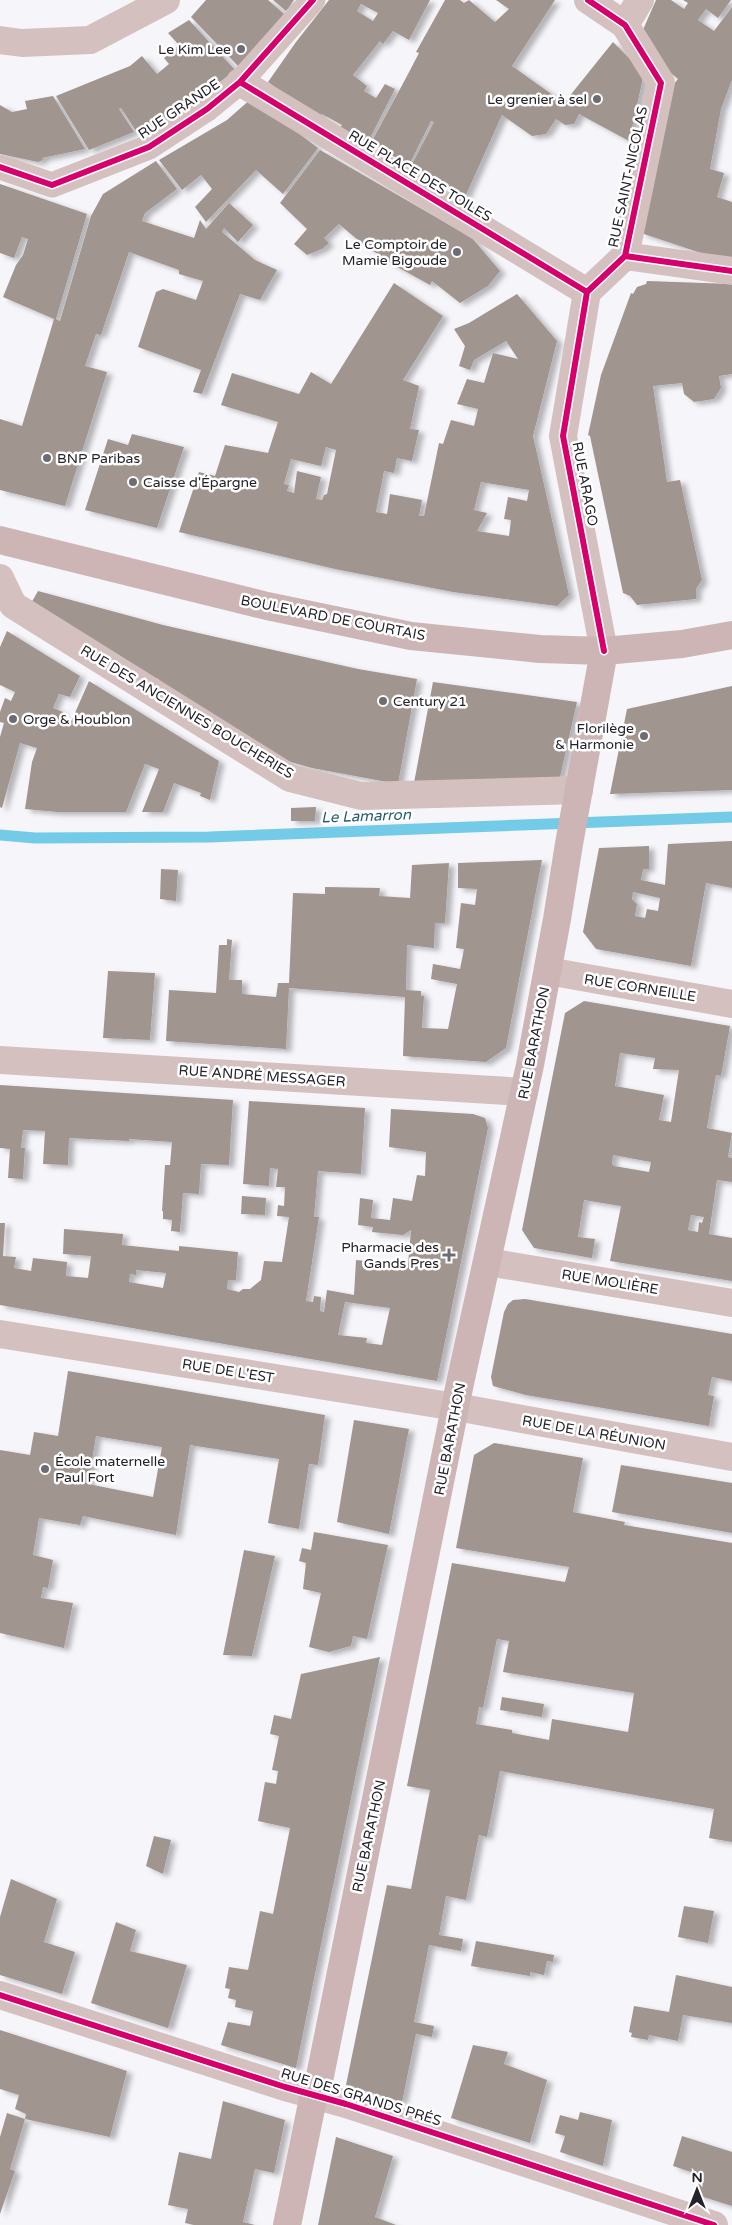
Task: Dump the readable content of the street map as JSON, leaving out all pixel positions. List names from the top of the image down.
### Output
{
  "streets": {
    "main road": ["BOULEVARD DE COURTAIS", "RUE BARATHON"],
    "street": [
      "RUE GRANDE",
      "RUE PLACE DES TOILES",
      "RUE SAINT-NICOLAS",
      "RUE ARAGO",
      "RUE DES ANCIENNES BOUCHERIES",
      "RUE CORNEILLE",
      "RUE ANDRÉ MESSAGER",
      "RUE MOLIÈRE",
      "RUE DE L'EST",
      "RUE DE LA RÉUNION",
      "RUE DES GRANDS PRÉS"
    ]
  },
  "crossings": [
    ["RUE GRANDE", "RUE PLACE DES TOILES"],
    ["RUE PLACE DES TOILES", "RUE SAINT-NICOLAS"],
    ["RUE PLACE DES TOILES", "RUE ARAGO"],
    ["RUE SAINT-NICOLAS", "RUE ARAGO"],
    ["RUE ARAGO", "BOULEVARD DE COURTAIS"],
    ["RUE ARAGO", "RUE BARATHON"],
    ["BOULEVARD DE COURTAIS", "RUE BARATHON"],
    ["RUE DES ANCIENNES BOUCHERIES", "RUE BARATHON"],
    ["RUE CORNEILLE", "RUE BARATHON"],
    ["RUE BARATHON", "RUE ANDRÉ MESSAGER"],
    ["RUE BARATHON", "RUE MOLIÈRE"],
    ["RUE BARATHON", "RUE DE L'EST"],
    ["RUE BARATHON", "RUE DE LA RÉUNION"],
    ["RUE BARATHON", "RUE DES GRANDS PRÉS"],
    ["RUE DE L'EST", "RUE DE LA RÉUNION"]
  ],
  "water": ["Le Lamarron"],
  "places": {
    "other": [
      "Le Kim Lee",
      "Le grenier à sel",
      "Le Comptoir de Mamie Bigoude",
      "BNP Paribas",
      "Caisse d'Épargne",
      "Century 21",
      "Orge & Houblon",
      "Florilège & Harmonie",
      "École maternelle Paul Fort"
    ],
    "health": ["Pharmacie des Gands Pres"]
  },
  "north": "top"
}
